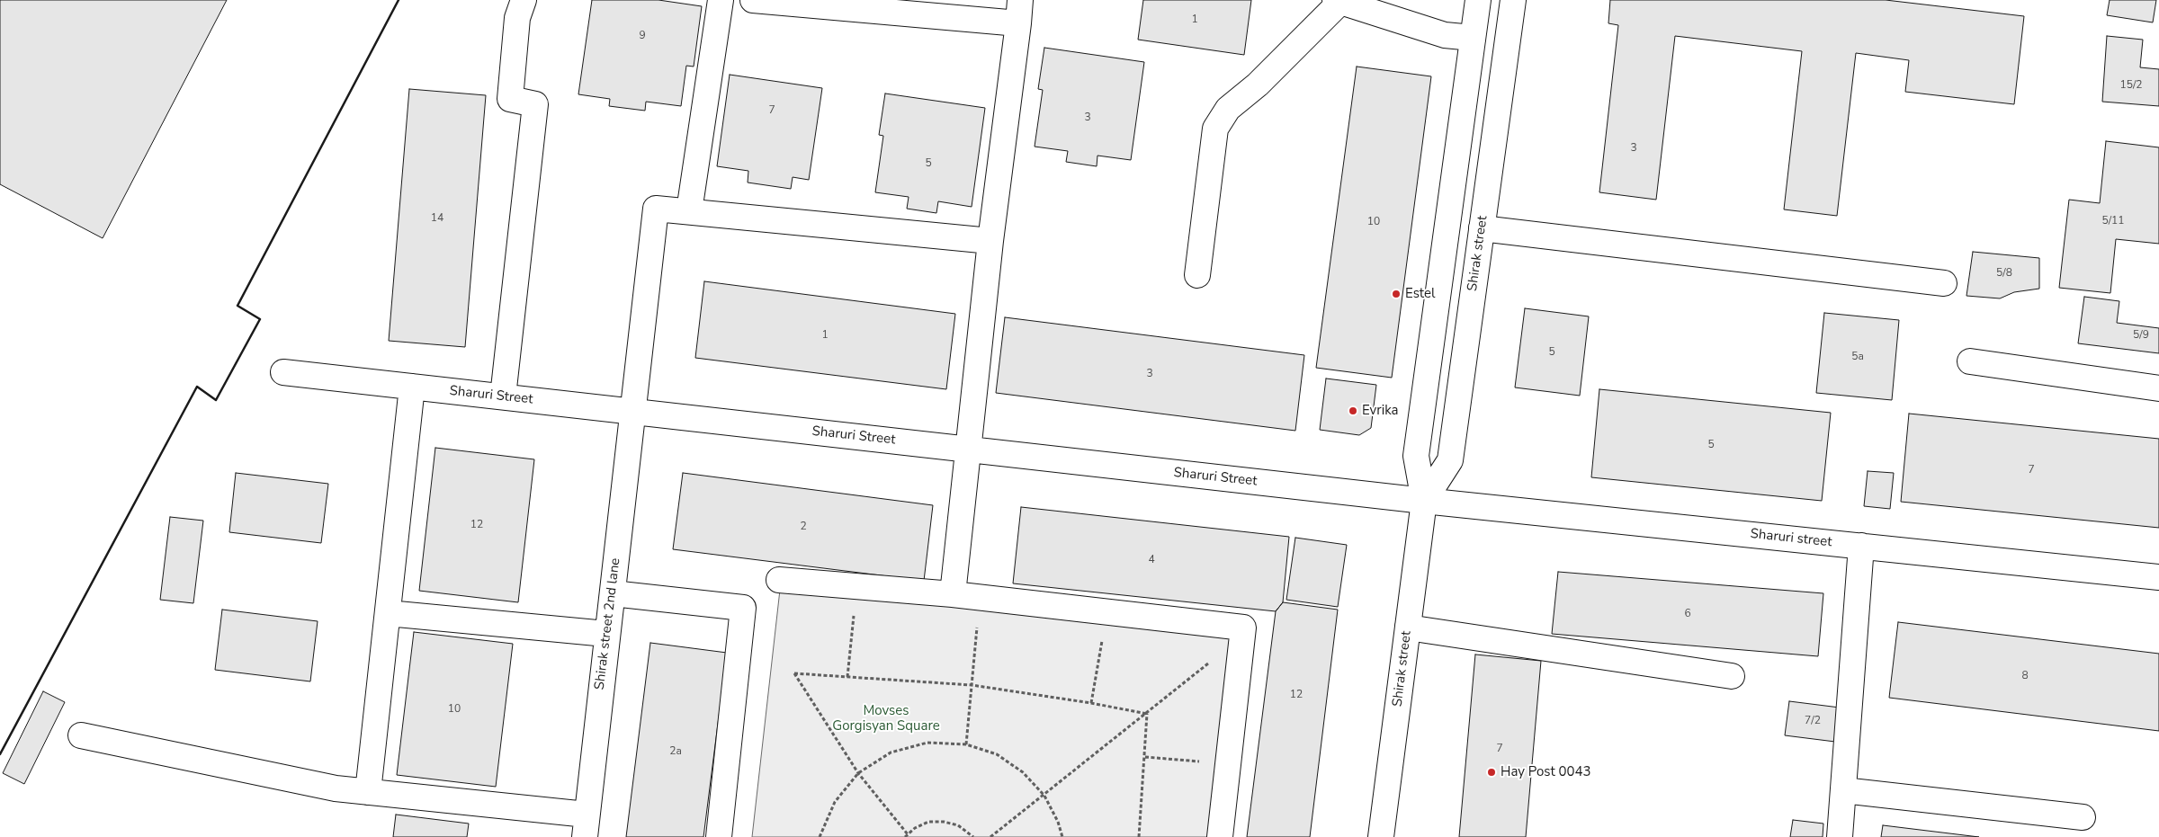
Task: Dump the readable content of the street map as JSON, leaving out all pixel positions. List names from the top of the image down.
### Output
{
  "streets": {
    "main road": [
      "Shirak street",
      "Sharuri Street",
      "Sharuri street",
      "Shirak street 2nd lane"
    ]
  },
  "crossings": [
    ["Shirak street", "Sharuri Street"],
    ["Shirak street", "Sharuri street"],
    ["Sharuri Street", "Sharuri street"],
    ["Sharuri Street", "Shirak street 2nd lane"]
  ],
  "parks": ["Movses Gorgisyan Square"],
  "places": ["Estel", "Evrika", "Hay Post 0043"],
  "house_numbers": [
    "1",
    "9",
    "15/2",
    "7",
    "3",
    "3",
    "5",
    "14",
    "5/11",
    "10",
    "5/8",
    "1",
    "5/9",
    "5",
    "5a",
    "3",
    "5",
    "7",
    "12",
    "2",
    "4",
    "6",
    "8",
    "12",
    "10",
    "7/2",
    "7",
    "2a"
  ]
}
